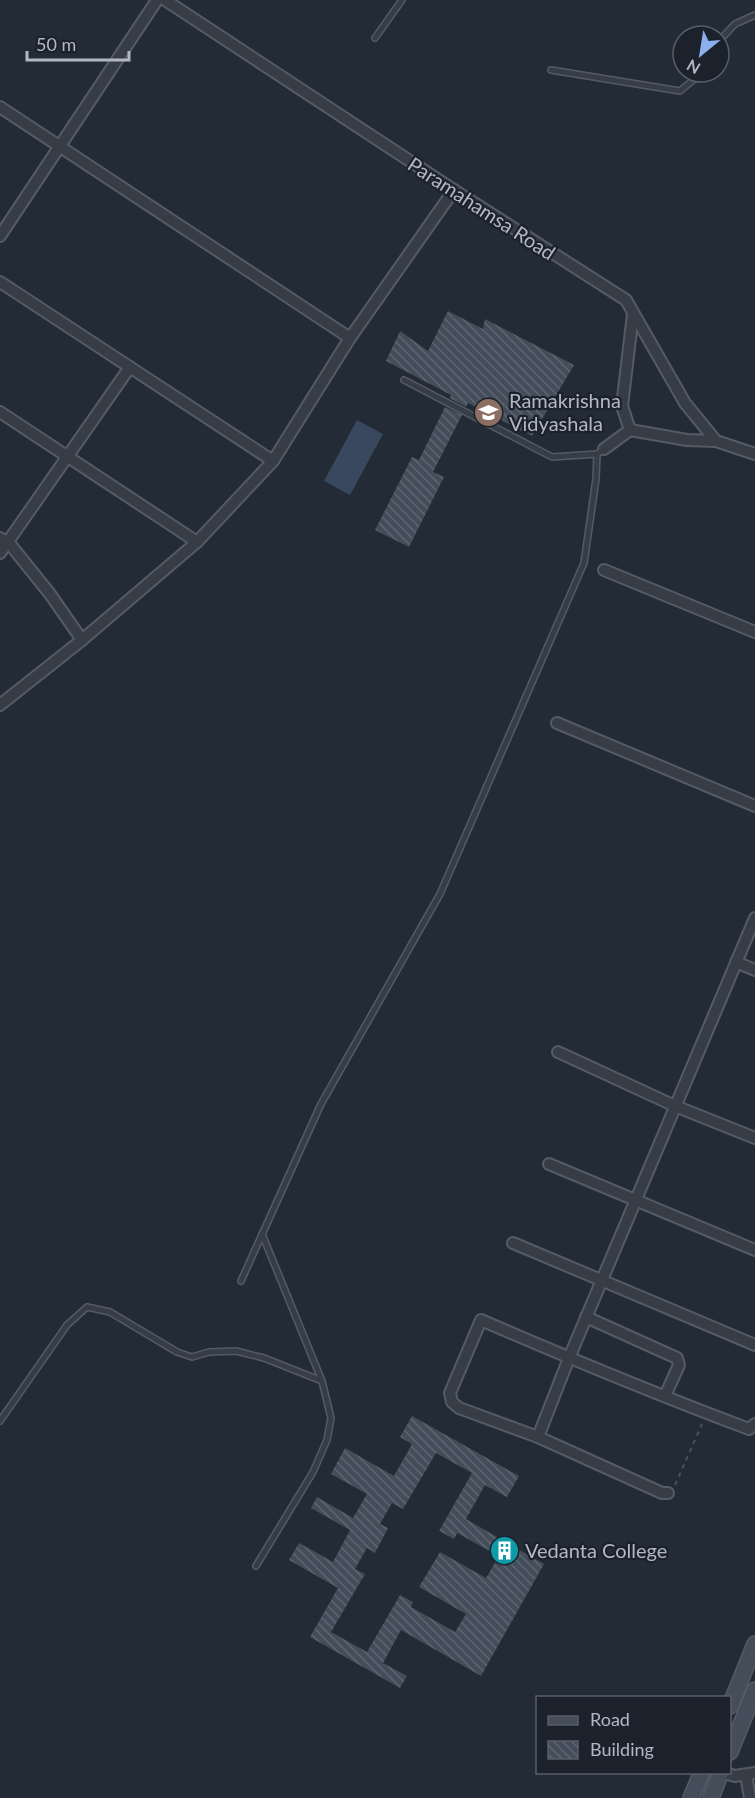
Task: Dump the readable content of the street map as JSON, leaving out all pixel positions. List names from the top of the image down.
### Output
{
  "streets": {
    "street": ["Paramahamsa Road"]
  },
  "places": {
    "school or university": ["Ramakrishna Vidyashala"],
    "building": ["Vedanta College"]
  },
  "legend": ["Road", "Building"],
  "scale_bar": "50 m",
  "north": "bottom left"
}
